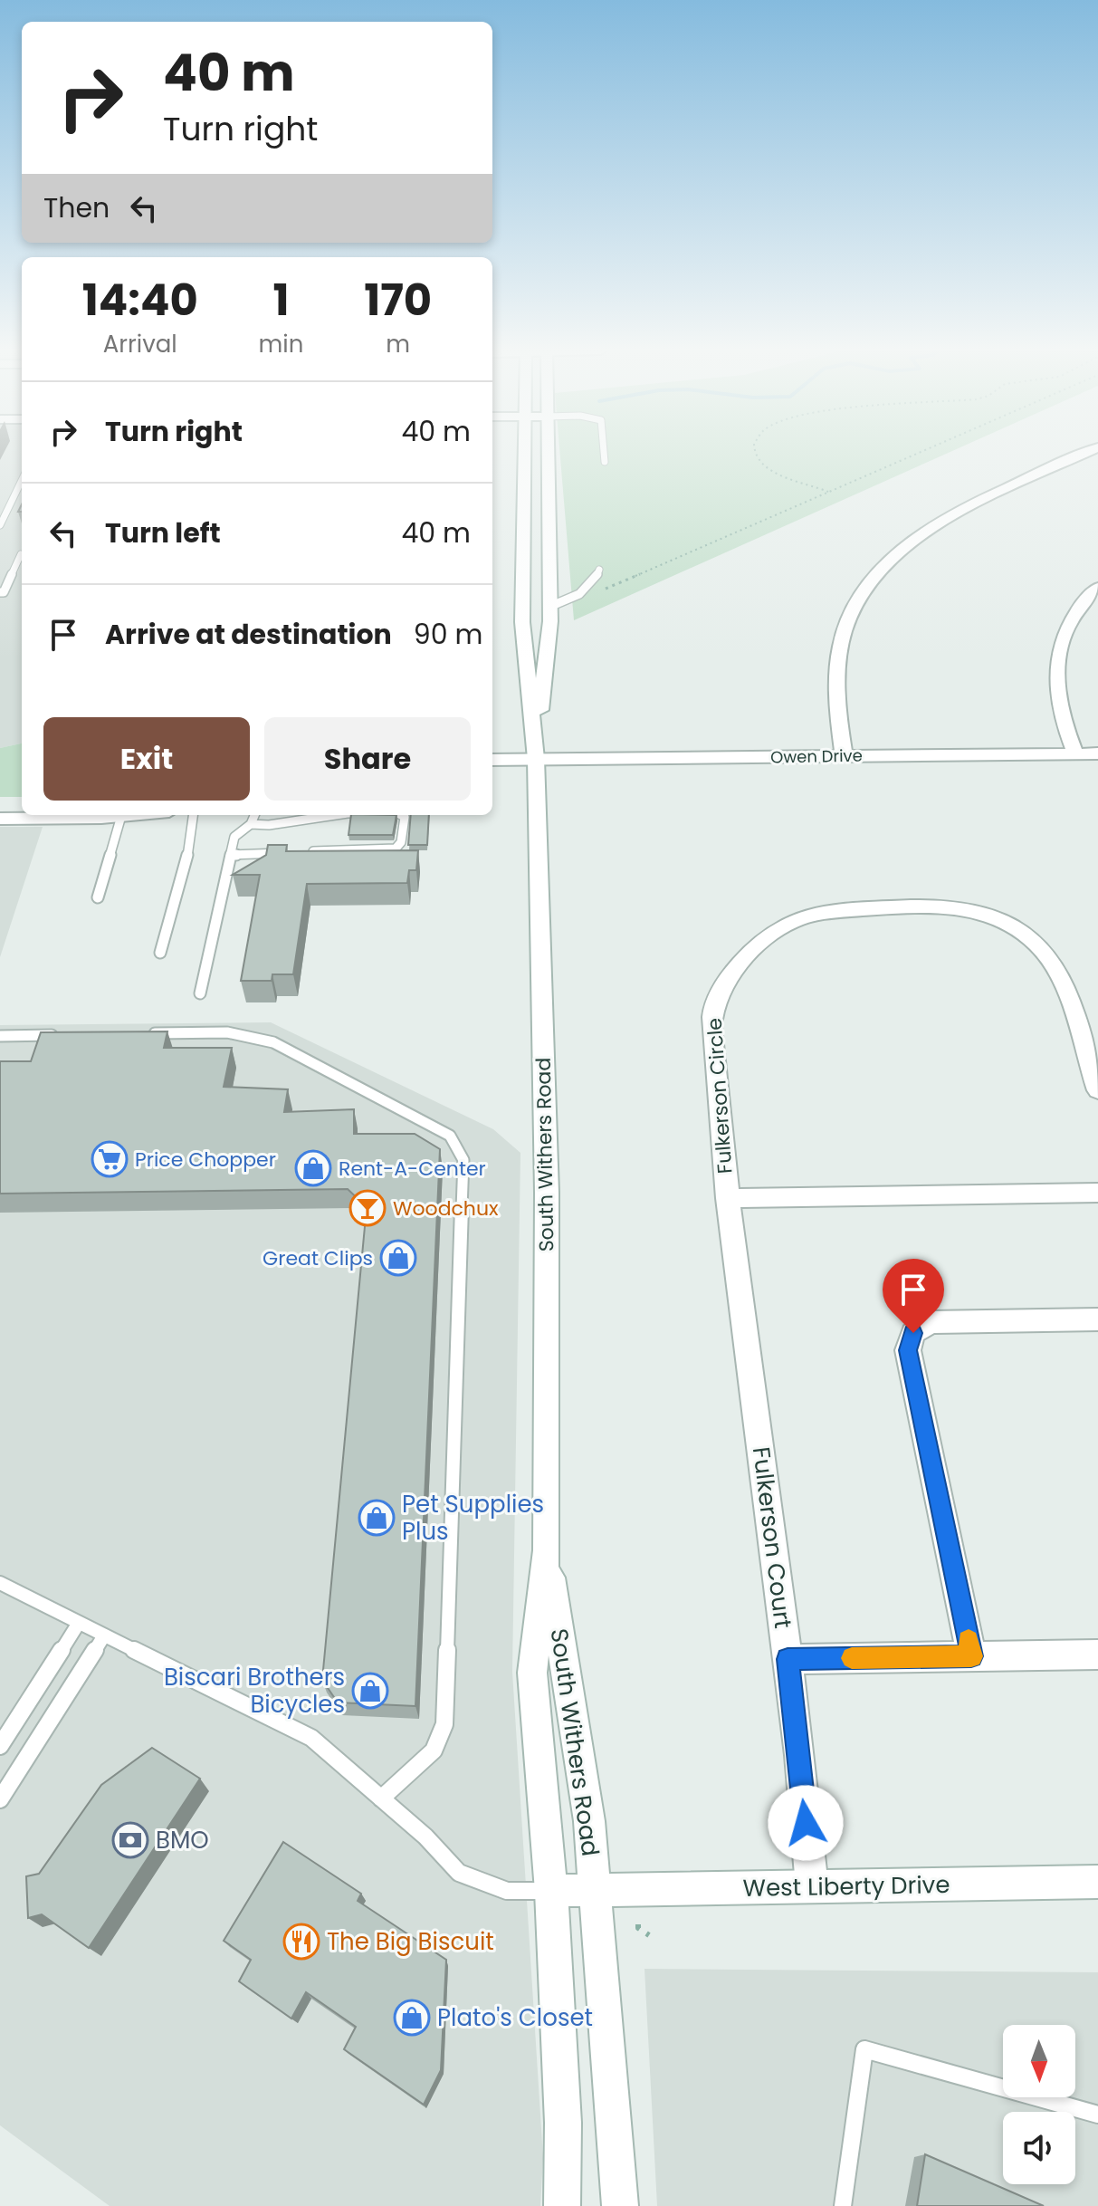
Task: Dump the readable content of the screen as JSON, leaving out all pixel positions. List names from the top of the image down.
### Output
{
  "streets": {
    "street": [
      "Owen Drive",
      "Fulkerson Circle",
      "South Withers Road",
      "Fulkerson Court",
      "West Liberty Drive"
    ]
  },
  "crossings": [
    ["Owen Drive", "South Withers Road"],
    ["Fulkerson Circle", "Fulkerson Court"],
    ["South Withers Road", "West Liberty Drive"],
    ["Fulkerson Court", "West Liberty Drive"]
  ],
  "places": {
    "supermarket": ["Price Chopper"],
    "shop": [
      "Rent-A-Center",
      "Great Clips",
      "Pet Supplies Plus",
      "Biscari Brothers Bicycles",
      "Plato's Closet"
    ],
    "bar": ["Woodchux"],
    "bank": ["BMO"],
    "restaurant": ["The Big Biscuit"]
  },
  "north": "bottom",
  "page": {
    "turn": ["40 m", "Turn right"],
    "then": "Then",
    "eta": [
      "14:40",
      "Arrival",
      "1",
      "min",
      "170",
      "m"
    ],
    "list": [
      {
        "name": "Turn right",
        "value": "40 m"
      },
      {
        "name": "Turn left",
        "value": "40 m"
      },
      {
        "name": "Arrive at destination",
        "value": "90 m"
      }
    ],
    "buttons": ["Exit", "Share"]
  }
}
